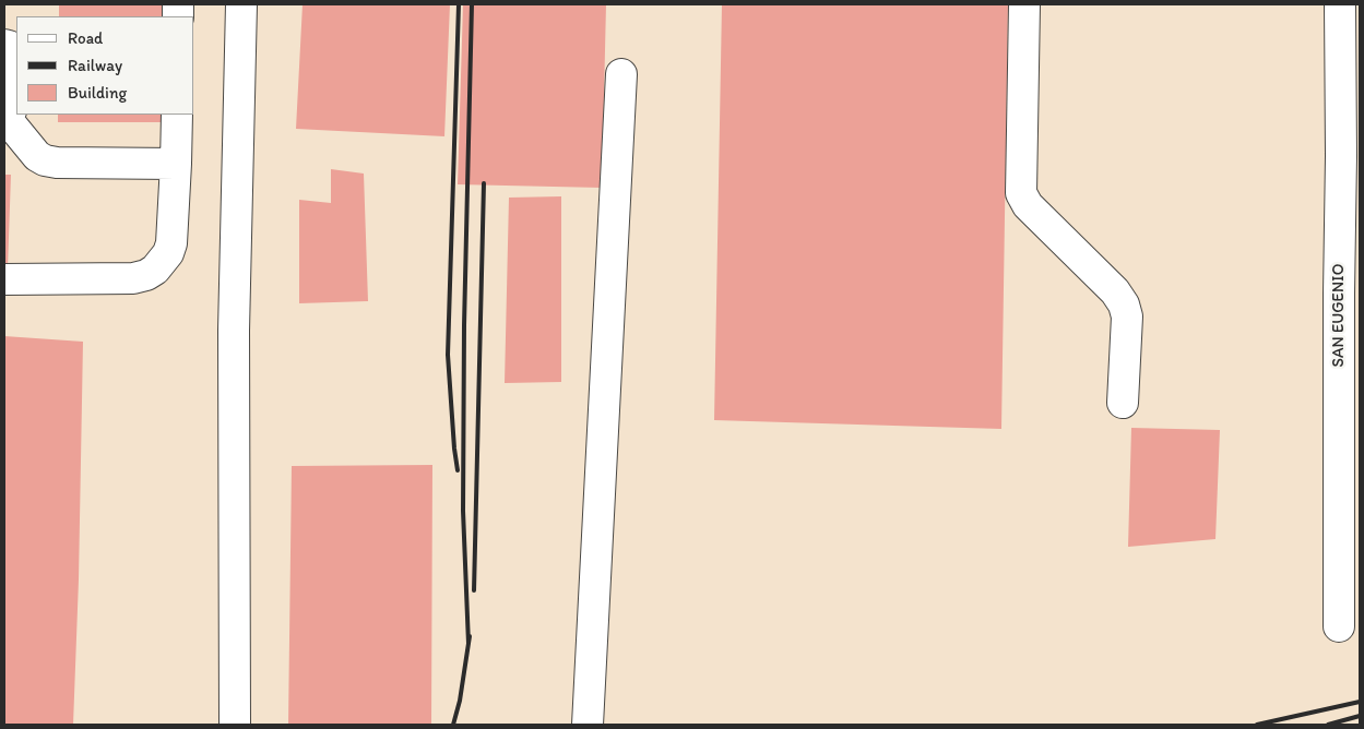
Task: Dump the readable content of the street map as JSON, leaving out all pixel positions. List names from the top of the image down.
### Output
{
  "streets": {
    "street": ["SAN EUGENIO"]
  },
  "legend": ["Road", "Railway", "Building"]
}
